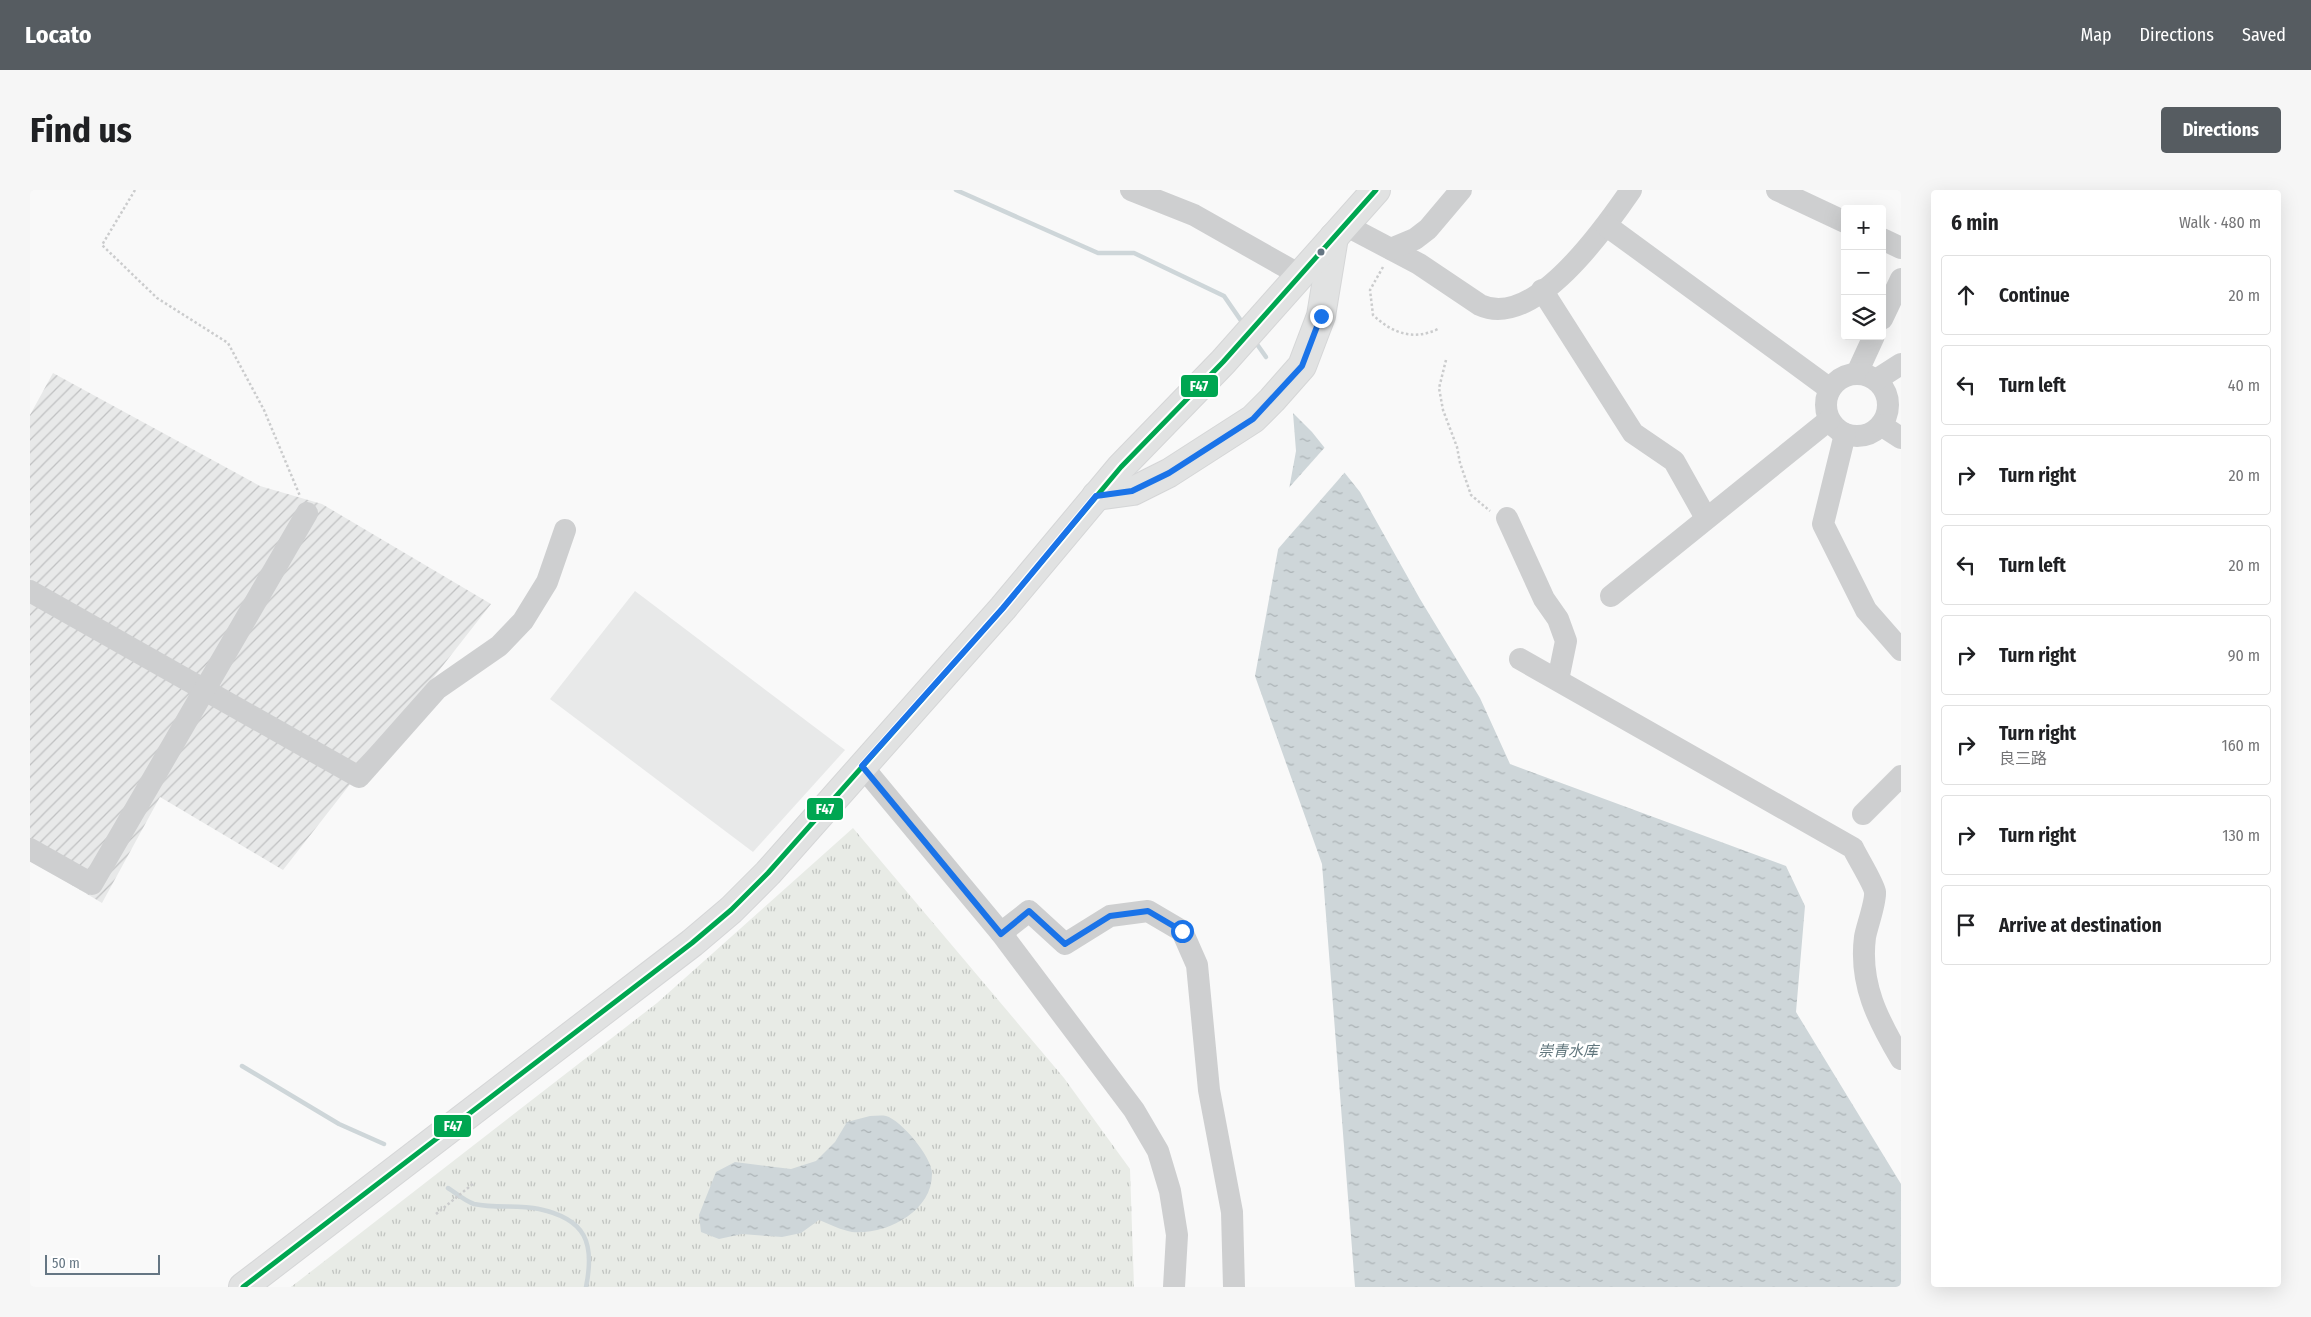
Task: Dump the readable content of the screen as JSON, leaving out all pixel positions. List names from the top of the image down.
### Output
{
  "water": ["崇青水库"],
  "lines": ["transit line F47"],
  "scale_bar": "50 m",
  "page": {
    "header": "Locato",
    "nav": ["Map", "Directions", "Saved"],
    "buttons": "Directions",
    "title": "Find us",
    "heading": ["6 min", "Walk · 480 m"],
    "map_buttons": ["+", "−"],
    "list": [
      ["Continue", "20 m"],
      ["Turn left", "40 m"],
      ["Turn right", "20 m"],
      ["Turn left", "20 m"],
      ["Turn right", "90 m"],
      ["Turn right", "良三路", "160 m"],
      ["Turn right", "130 m"],
      "Arrive at destination"
    ],
    "scale": "50 m"
  }
}
